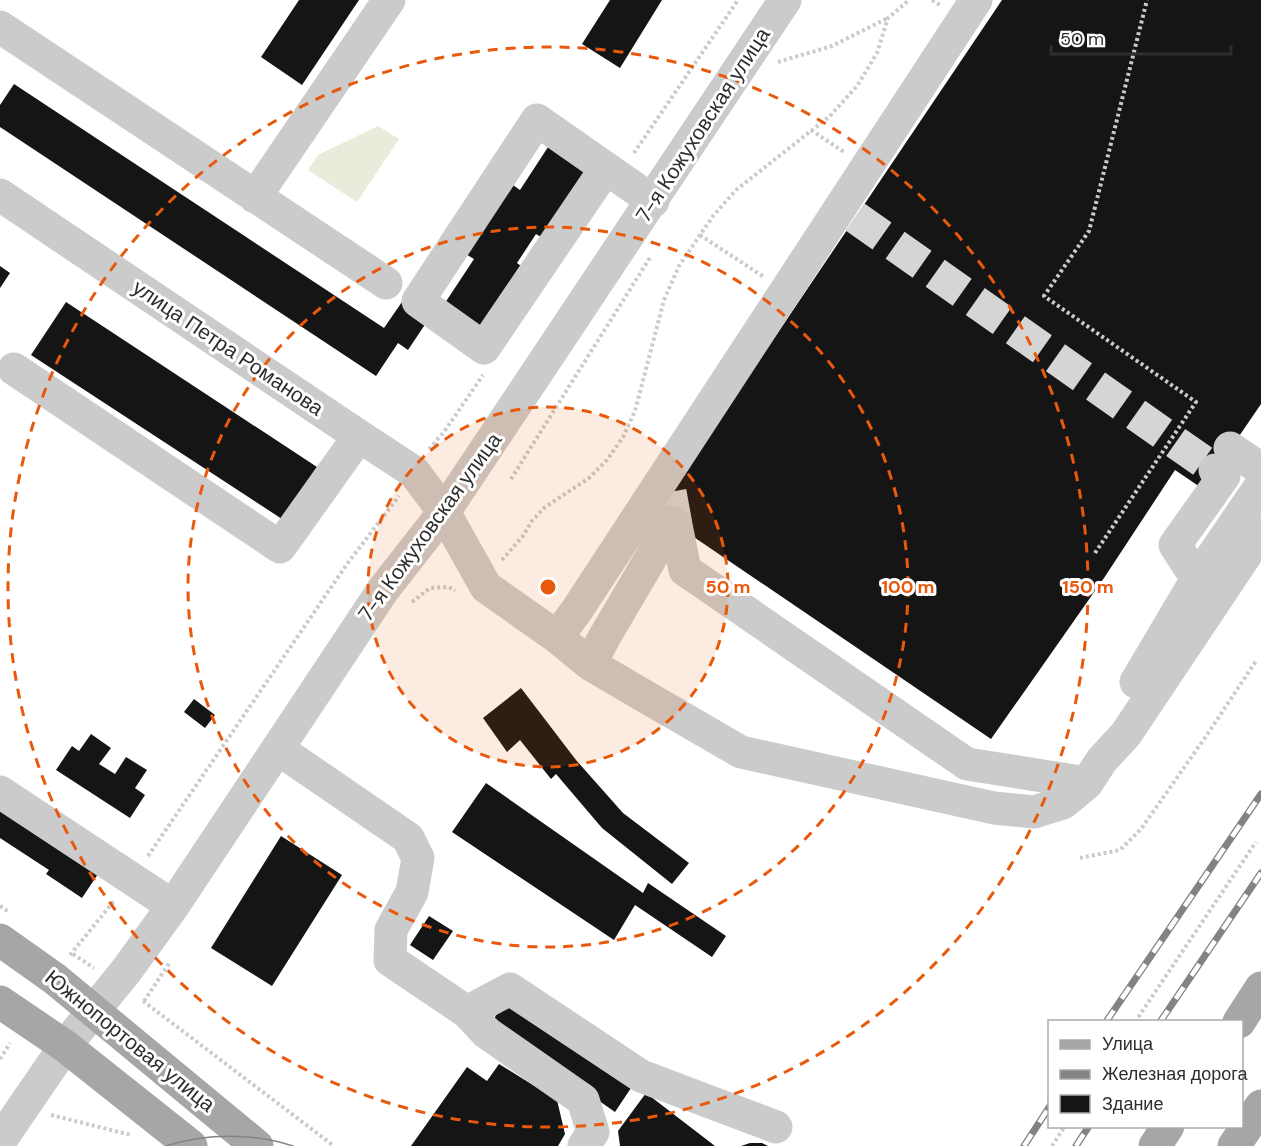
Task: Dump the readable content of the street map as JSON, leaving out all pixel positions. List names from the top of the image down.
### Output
{
  "streets": {
    "main road": ["Южнопортовая улица"],
    "street": ["7-я Кожуховская улица", "улица Петра Романова"]
  },
  "crossings": [
    ["7-я Кожуховская улица", "улица Петра Романова"],
    ["7-я Кожуховская улица", "Южнопортовая улица"]
  ],
  "legend": ["Улица", "Железная дорога", "Здание"],
  "scale_bar": "50 m",
  "rings": ["50 m", "100 m", "150 m"]
}
